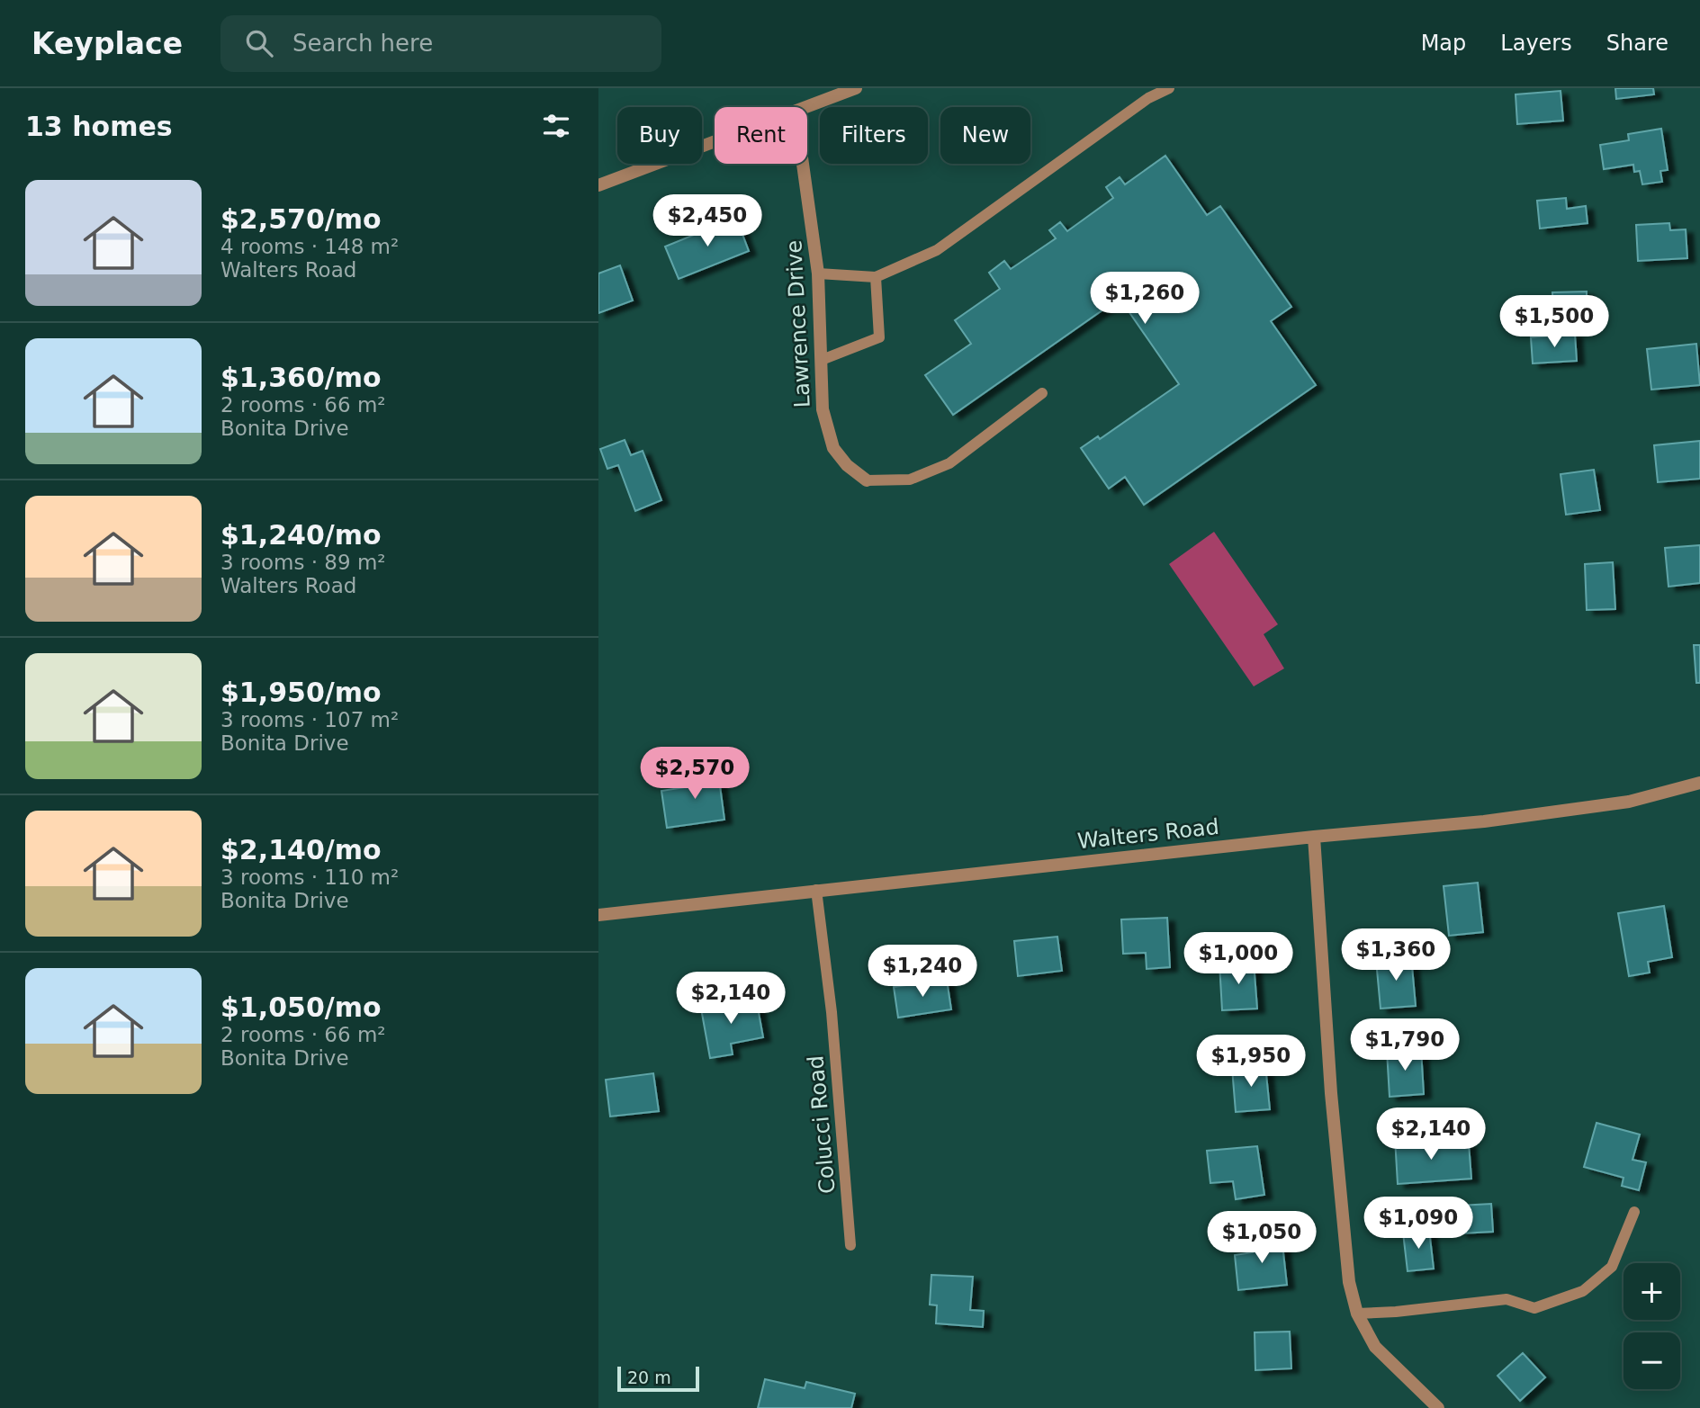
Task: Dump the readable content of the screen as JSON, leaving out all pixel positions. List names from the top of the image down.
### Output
{
  "streets": {
    "street": ["Lawrence Drive", "Walters Road"],
    "lane": ["Colucci Road"]
  },
  "crossings": [
    ["Walters Road", "Colucci Road"]
  ],
  "scale_bar": "20 m",
  "page": {
    "header": "Keyplace",
    "search": "Search here",
    "nav": ["Map", "Layers", "Share"],
    "heading": "13 homes",
    "chip": [
      "Buy",
      "Rent",
      "Filters",
      "New"
    ],
    "list": [
      {
        "name": "$2,570/mo",
        "note": "4 rooms · 148 m² · Walters Road"
      },
      {
        "name": "$1,360/mo",
        "note": "2 rooms · 66 m² · Bonita Drive"
      },
      {
        "name": "$1,240/mo",
        "note": "3 rooms · 89 m² · Walters Road"
      },
      {
        "name": "$1,950/mo",
        "note": "3 rooms · 107 m² · Bonita Drive"
      },
      {
        "name": "$2,140/mo",
        "note": "3 rooms · 110 m² · Bonita Drive"
      },
      {
        "name": "$1,050/mo",
        "note": "2 rooms · 66 m² · Bonita Drive"
      }
    ],
    "price": [
      "$2,450",
      "$1,260",
      "$1,500",
      "$2,570",
      "$1,360",
      "$1,000",
      "$1,240",
      "$2,140",
      "$1,790",
      "$1,950",
      "$2,140",
      "$1,090",
      "$1,050"
    ],
    "map_buttons": ["+", "−"],
    "scale": "20 m"
  }
}
